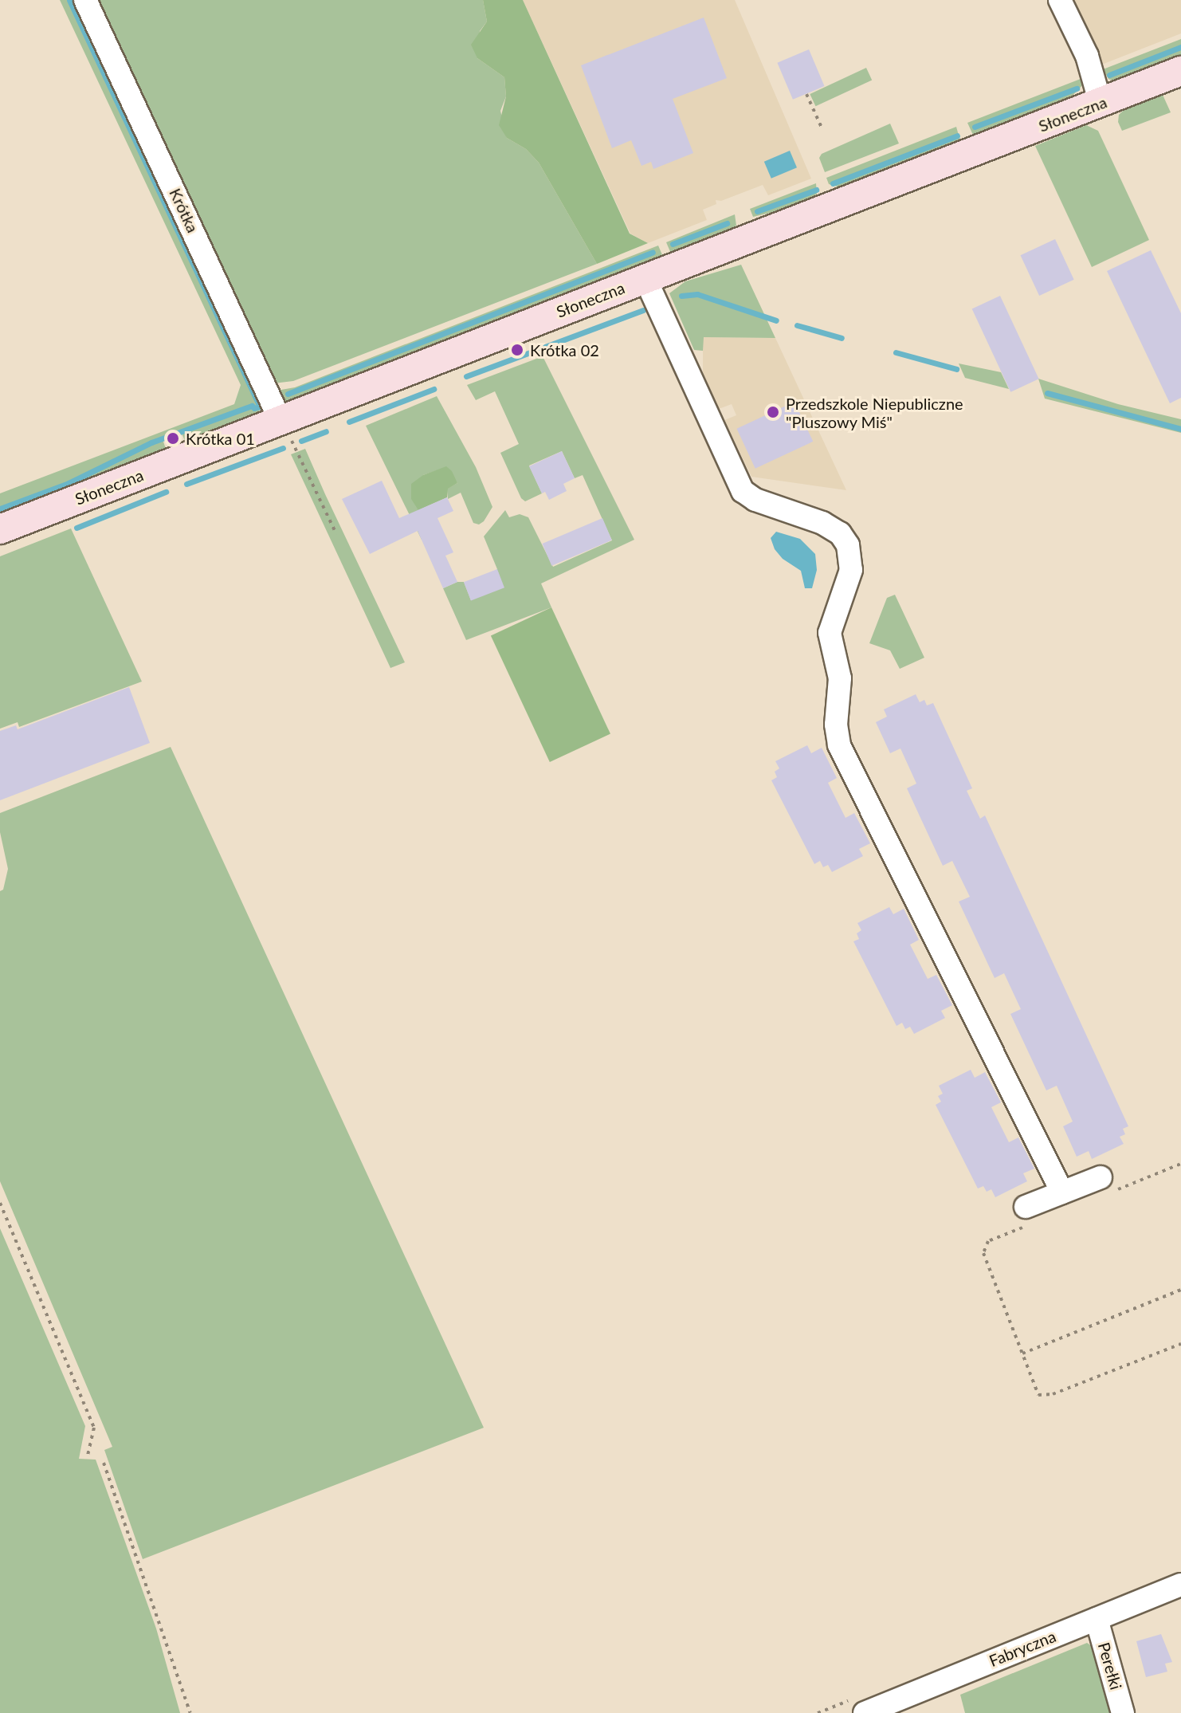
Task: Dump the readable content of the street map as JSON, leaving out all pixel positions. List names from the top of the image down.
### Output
{
  "streets": {
    "main road": ["Słoneczna"],
    "street": ["Krótka", "Fabryczna", "Perełki"]
  },
  "crossings": [
    ["Słoneczna", "Krótka"],
    ["Fabryczna", "Perełki"]
  ],
  "places": ["Krótka 02", "Przedszkole Niepubliczne \"Pluszowy Miś\"", "Krótka 01"]
}
